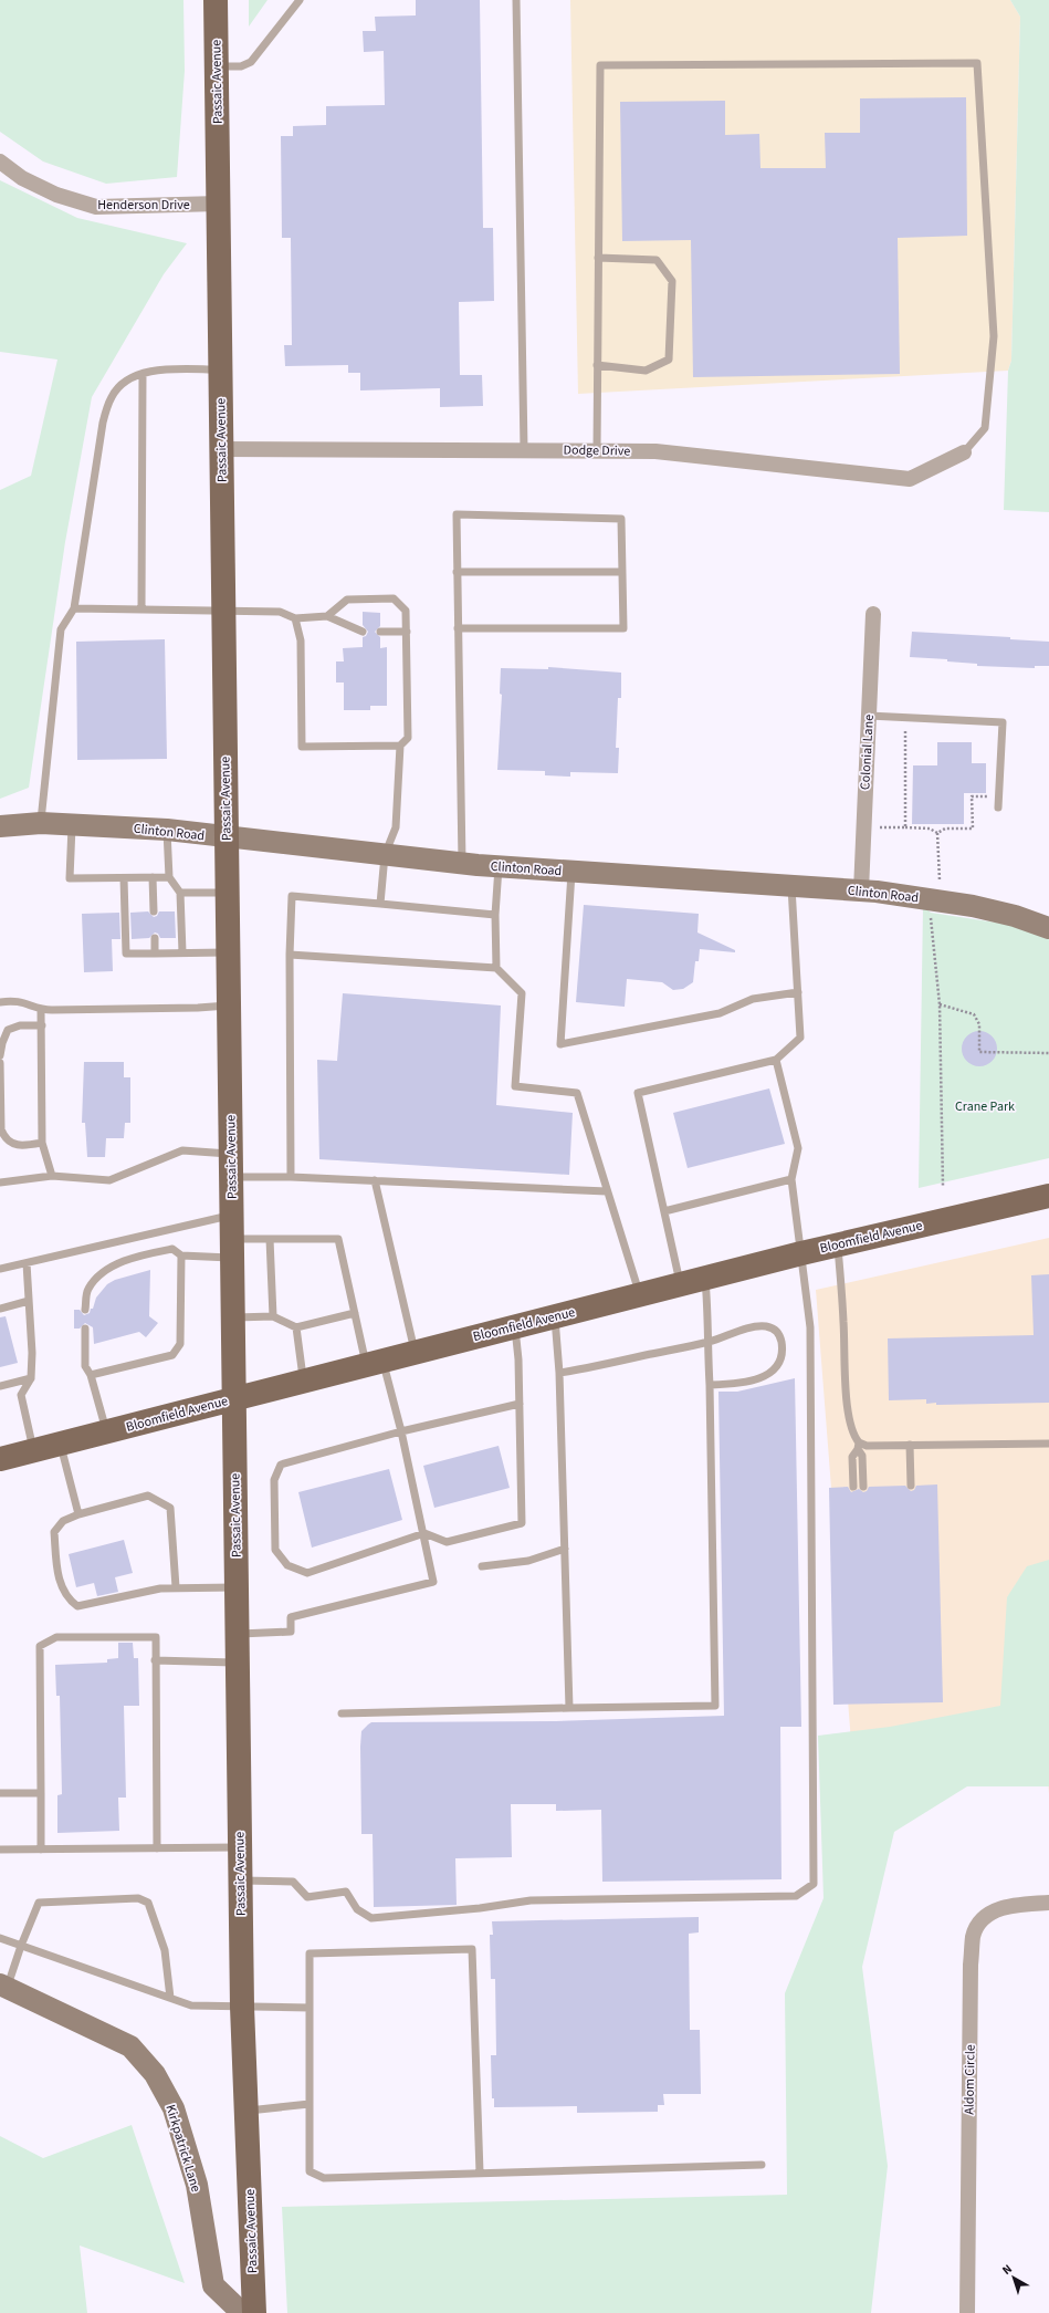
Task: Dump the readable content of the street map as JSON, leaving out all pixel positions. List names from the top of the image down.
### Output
{
  "streets": {
    "main road": ["Passaic Avenue", "Bloomfield Avenue"],
    "street": [
      "Henderson Drive",
      "Dodge Drive",
      "Colonial Lane",
      "Clinton Road",
      "Aldom Circle",
      "Kirkpatrick Lane"
    ]
  },
  "crossings": [
    ["Passaic Avenue", "Henderson Drive"],
    ["Passaic Avenue", "Dodge Drive"],
    ["Passaic Avenue", "Clinton Road"],
    ["Passaic Avenue", "Bloomfield Avenue"],
    ["Colonial Lane", "Clinton Road"]
  ],
  "parks": ["Crane Park"],
  "north": "top left"
}
